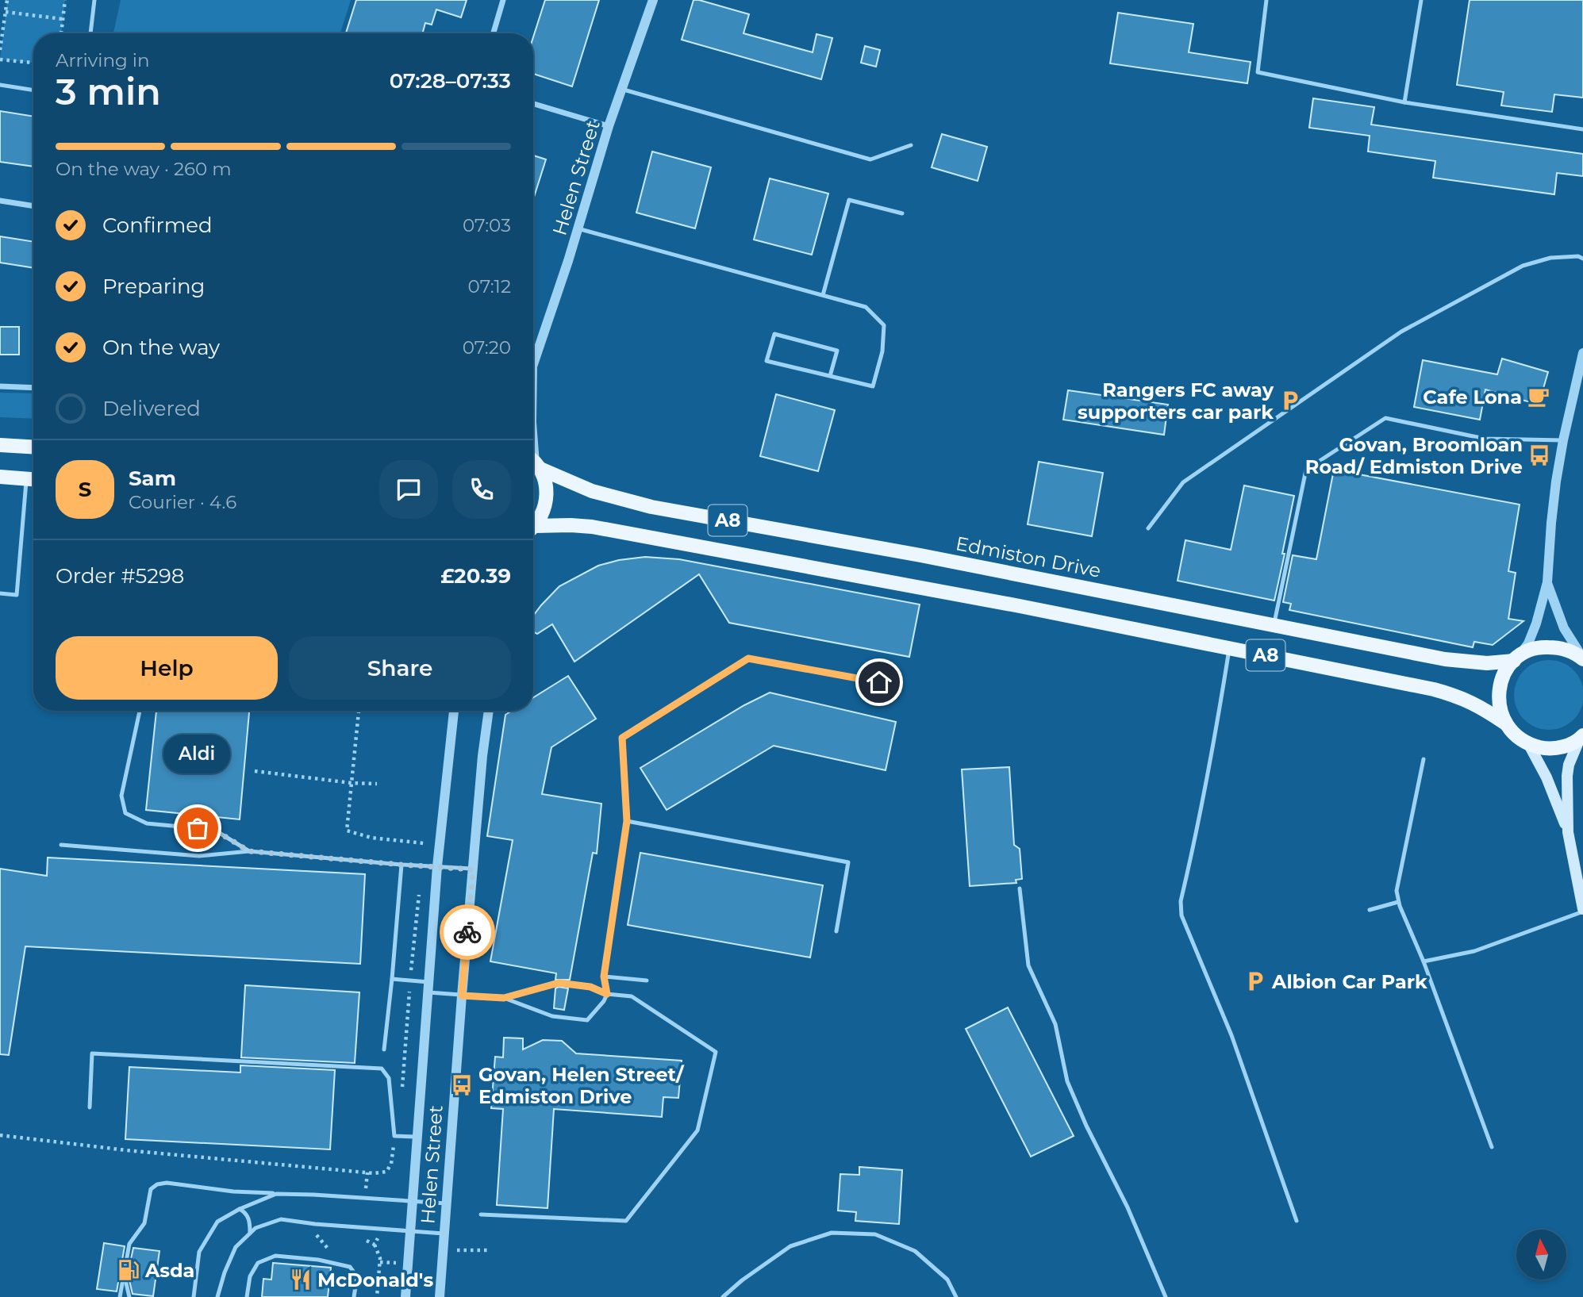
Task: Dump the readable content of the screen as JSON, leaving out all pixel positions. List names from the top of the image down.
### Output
{
  "streets": {
    "main road": ["A8", "Edmiston Drive"],
    "street": ["Helen Street"]
  },
  "places": {
    "cafe": ["Cafe Lona"],
    "parking": ["Rangers FC away supporters car park", "Albion Car Park"],
    "bus stop": ["Govan, Broomloan Road/ Edmiston Drive", "Govan, Helen Street/ Edmiston Drive"],
    "other": ["Aldi"],
    "fuel station": ["Asda"],
    "restaurant": ["McDonald's"]
  },
  "north": "top",
  "page": {
    "heading": ["3 min", "Arriving in", "07:28–07:33"],
    "panel": [
      "Sam",
      "Courier · 4.6",
      "Order #5298",
      "£20.39"
    ],
    "bar": "On the way · 260 m",
    "list": [
      ["Confirmed", "07:03"],
      ["Preparing", "07:12"],
      ["On the way", "07:20"],
      "Delivered"
    ],
    "round": "S",
    "buttons": ["Help", "Share"],
    "bubble": "Aldi"
  }
}
